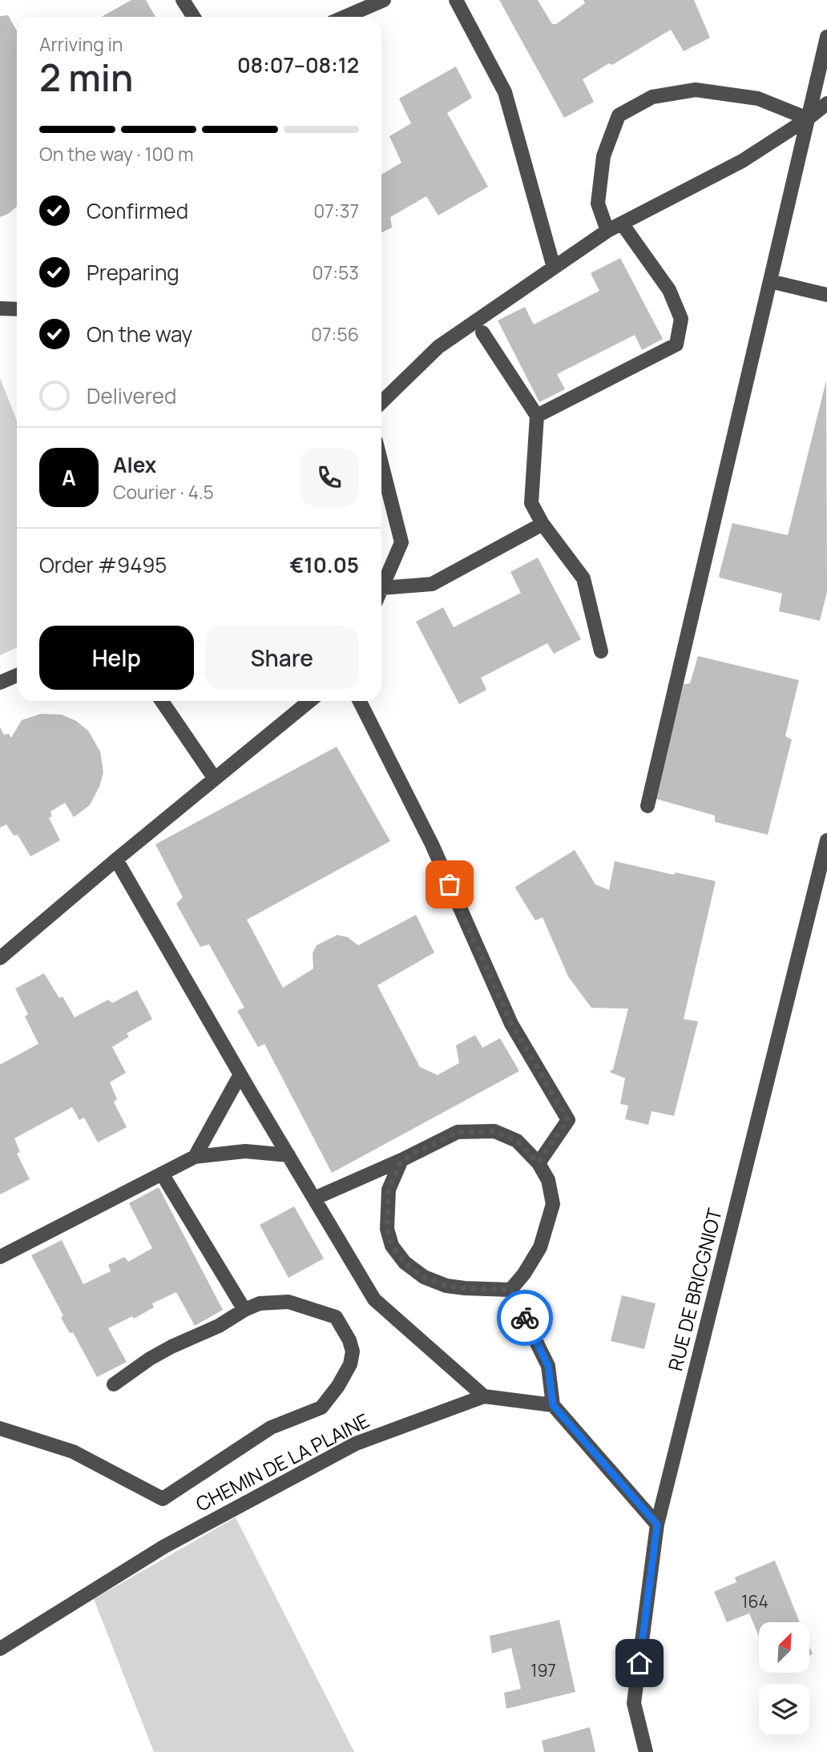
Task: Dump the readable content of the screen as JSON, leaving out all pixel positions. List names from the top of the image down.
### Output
{
  "streets": {
    "street": ["RUE DE BRICGNIOT", "CHEMIN DE LA PLAINE"]
  },
  "house_numbers": ["164", "197"],
  "north": "top right",
  "page": {
    "heading": ["2 min", "Arriving in", "08:07–08:12"],
    "panel": [
      "Alex",
      "Courier · 4.5",
      "Order #9495",
      "€10.05"
    ],
    "bar": "On the way · 100 m",
    "list": [
      ["Confirmed", "07:37"],
      ["Preparing", "07:53"],
      ["On the way", "07:56"],
      "Delivered"
    ],
    "round": "A",
    "buttons": ["Help", "Share"]
  }
}
